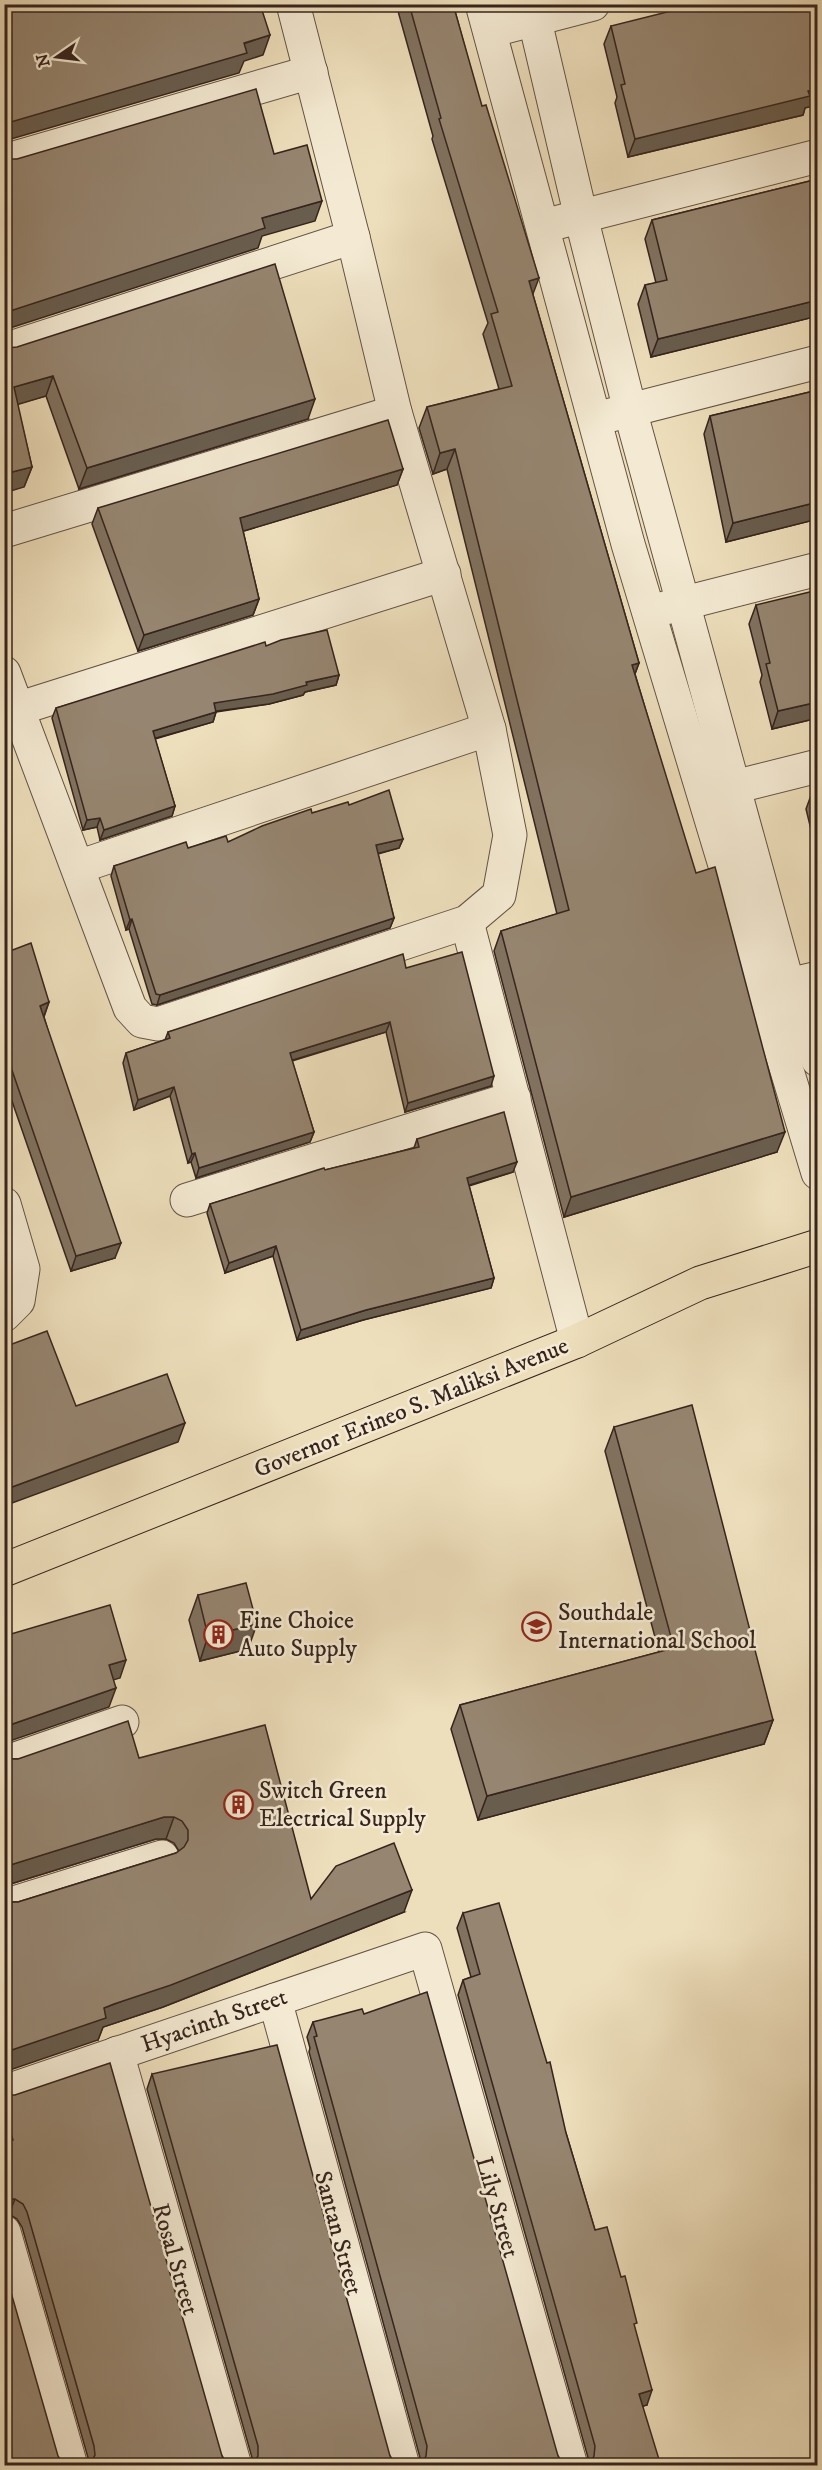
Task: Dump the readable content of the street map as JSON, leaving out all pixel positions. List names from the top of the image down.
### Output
{
  "streets": {
    "main road": ["Governor Erineo S. Maliksi Avenue"],
    "street": [
      "Hyacinth Street",
      "Lily Street",
      "Santan Street",
      "Rosal Street"
    ]
  },
  "crossings": [
    ["Hyacinth Street", "Lily Street"],
    ["Hyacinth Street", "Santan Street"],
    ["Hyacinth Street", "Rosal Street"]
  ],
  "places": {
    "school or university": ["Southdale International School"],
    "building": ["Fine Choice Auto Supply", "Switch Green Electrical Supply"]
  },
  "north": "left"
}
